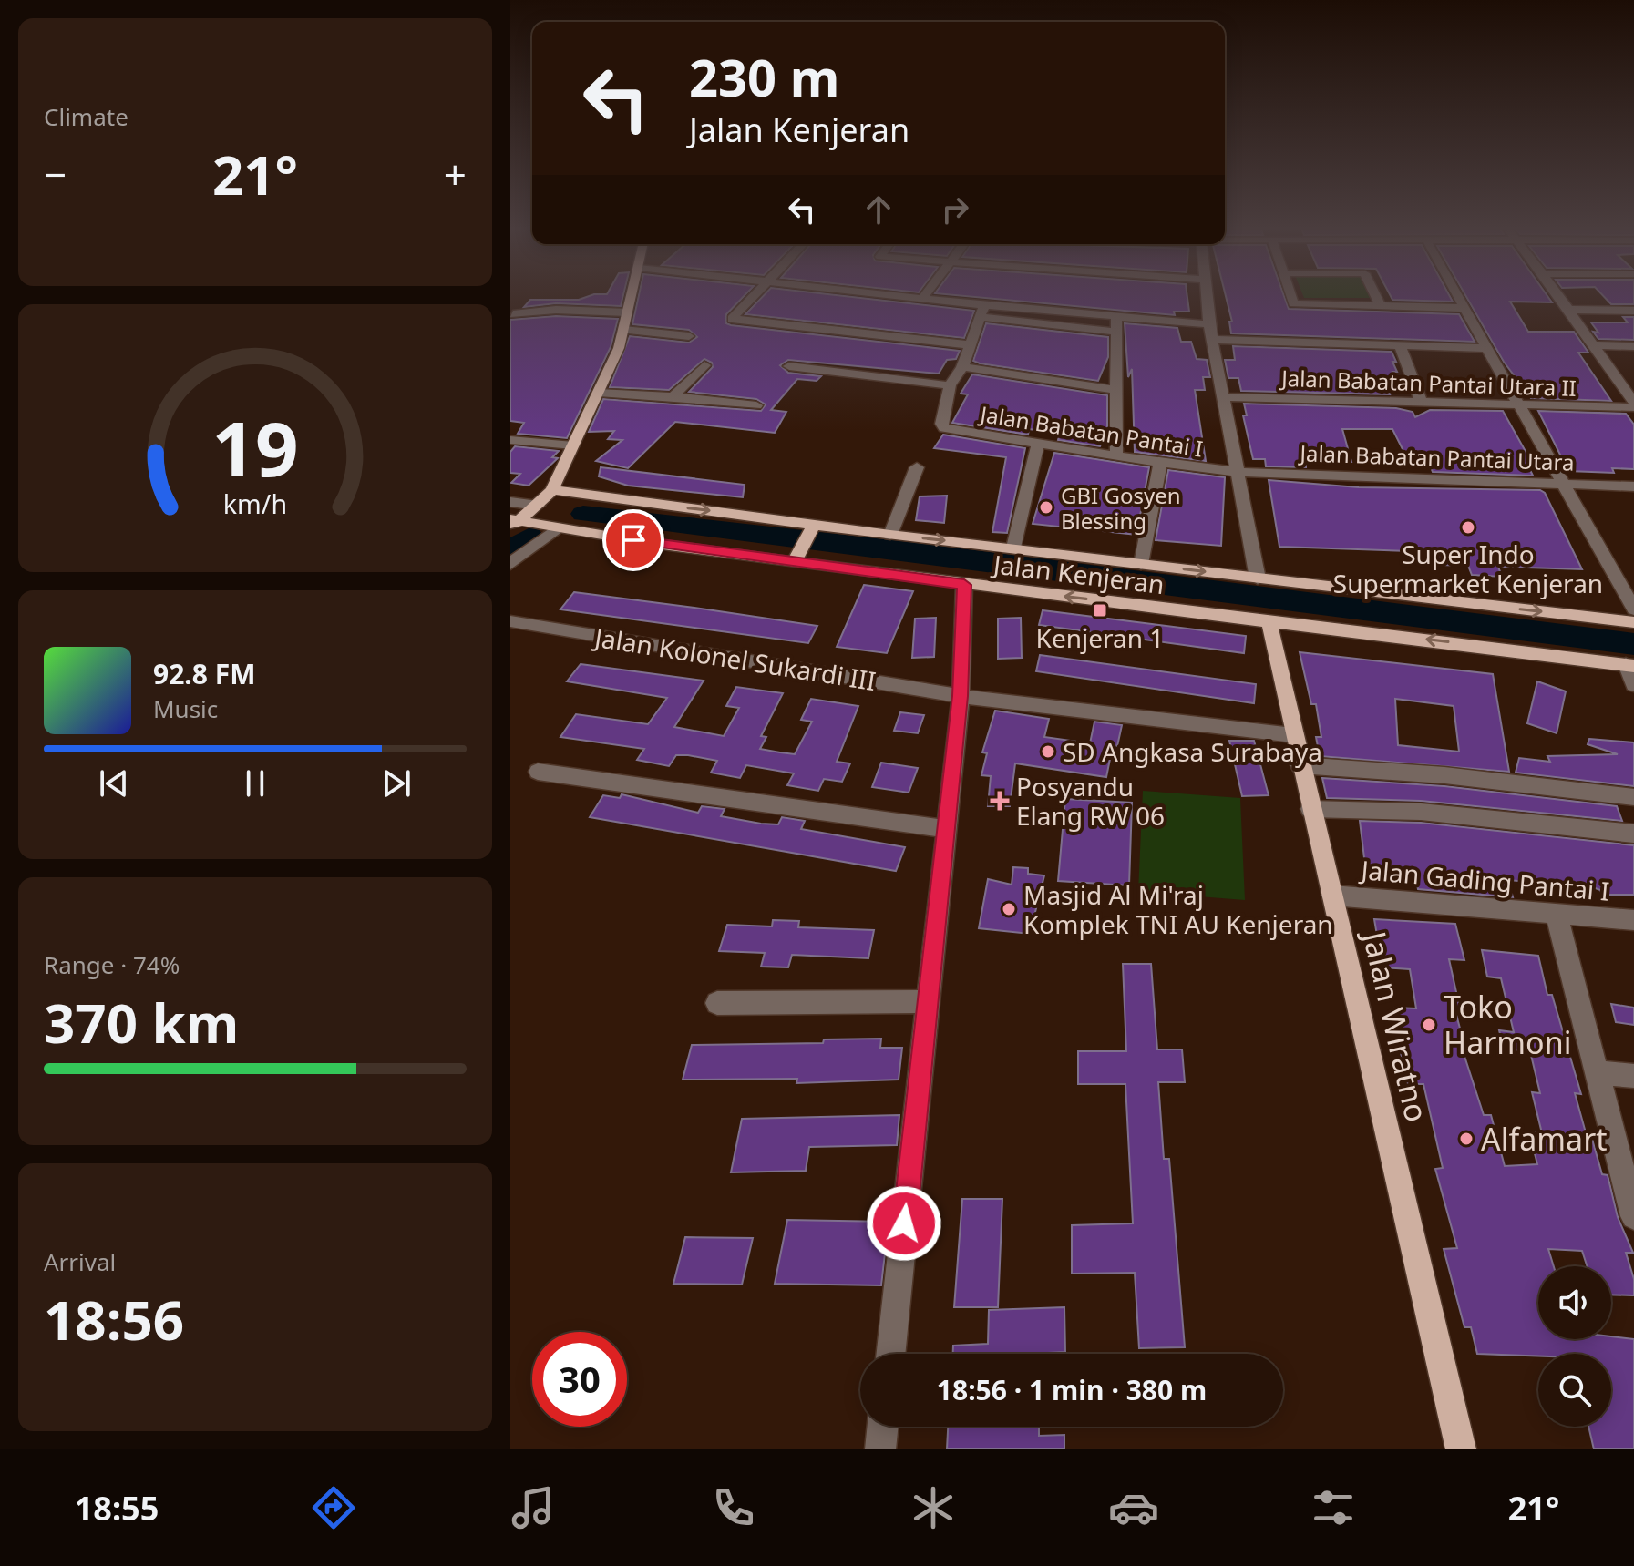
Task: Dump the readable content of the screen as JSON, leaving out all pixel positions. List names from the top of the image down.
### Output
{
  "streets": {
    "main road": ["Jalan Kenjeran", "Jalan Wiratno"],
    "street": [
      "Jalan Babatan Pantai Utara II",
      "Jalan Babatan Pantai I",
      "Jalan Babatan Pantai Utara",
      "Jalan Kolonel Sukardi III",
      "Jalan Gading Pantai I"
    ]
  },
  "crossings": [
    ["Jalan Babatan Pantai I", "Jalan Babatan Pantai Utara"],
    ["Jalan Kenjeran", "Jalan Wiratno"],
    ["Jalan Kolonel Sukardi III", "Jalan Wiratno"],
    ["Jalan Gading Pantai I", "Jalan Wiratno"]
  ],
  "places": {
    "other": [
      "GBI Gosyen Blessing",
      "Super Indo Supermarket Kenjeran",
      "SD Angkasa Surabaya",
      "Masjid Al Mi'raj Komplek TNI AU Kenjeran",
      "Toko Harmoni",
      "Alfamart"
    ],
    "transit": ["Kenjeran 1"],
    "health": ["Posyandu Elang RW 06"]
  },
  "page": {
    "tile": [
      "Climate",
      ["Range · 74%", "370 km"],
      ["Arrival", "18:56"]
    ],
    "turn": ["230 m", "Jalan Kenjeran"],
    "heat": ["−", "21°", "+"],
    "song": ["92.8 FM", "Music"],
    "limit": "30",
    "trip": "18:56 · 1 min · 380 m",
    "tabs": ["18:55", "21°"],
    "gauge": ["19", "km/h"]
  }
}
